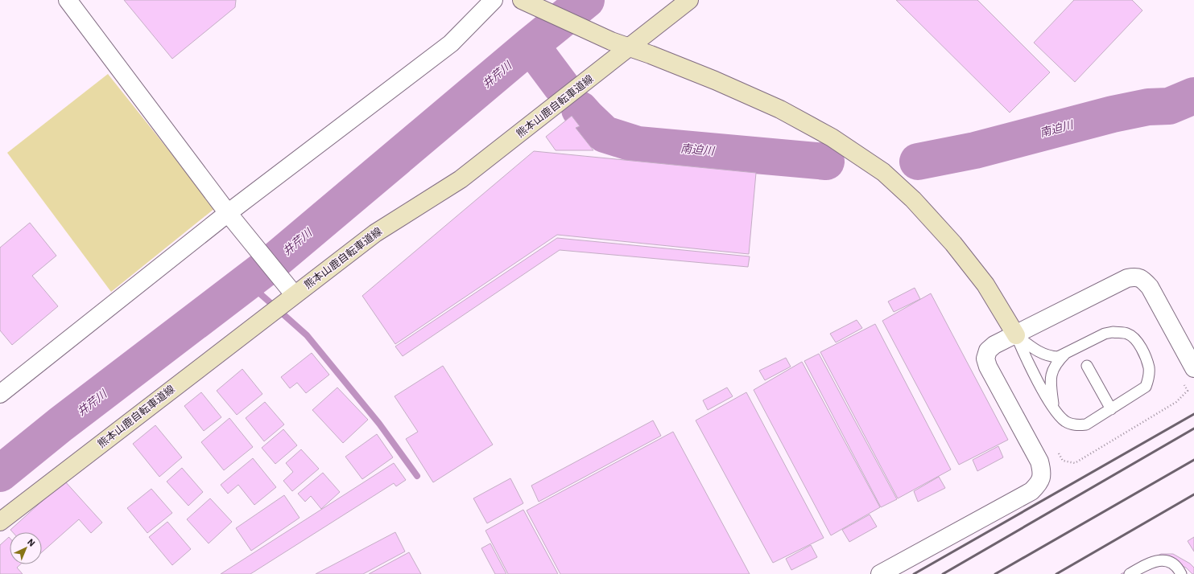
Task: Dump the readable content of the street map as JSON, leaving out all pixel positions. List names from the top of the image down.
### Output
{
  "streets": {
    "main road": ["熊本山鹿自転車道線"]
  },
  "water": ["井芹川", "南迫川"],
  "north": "top right"
}
